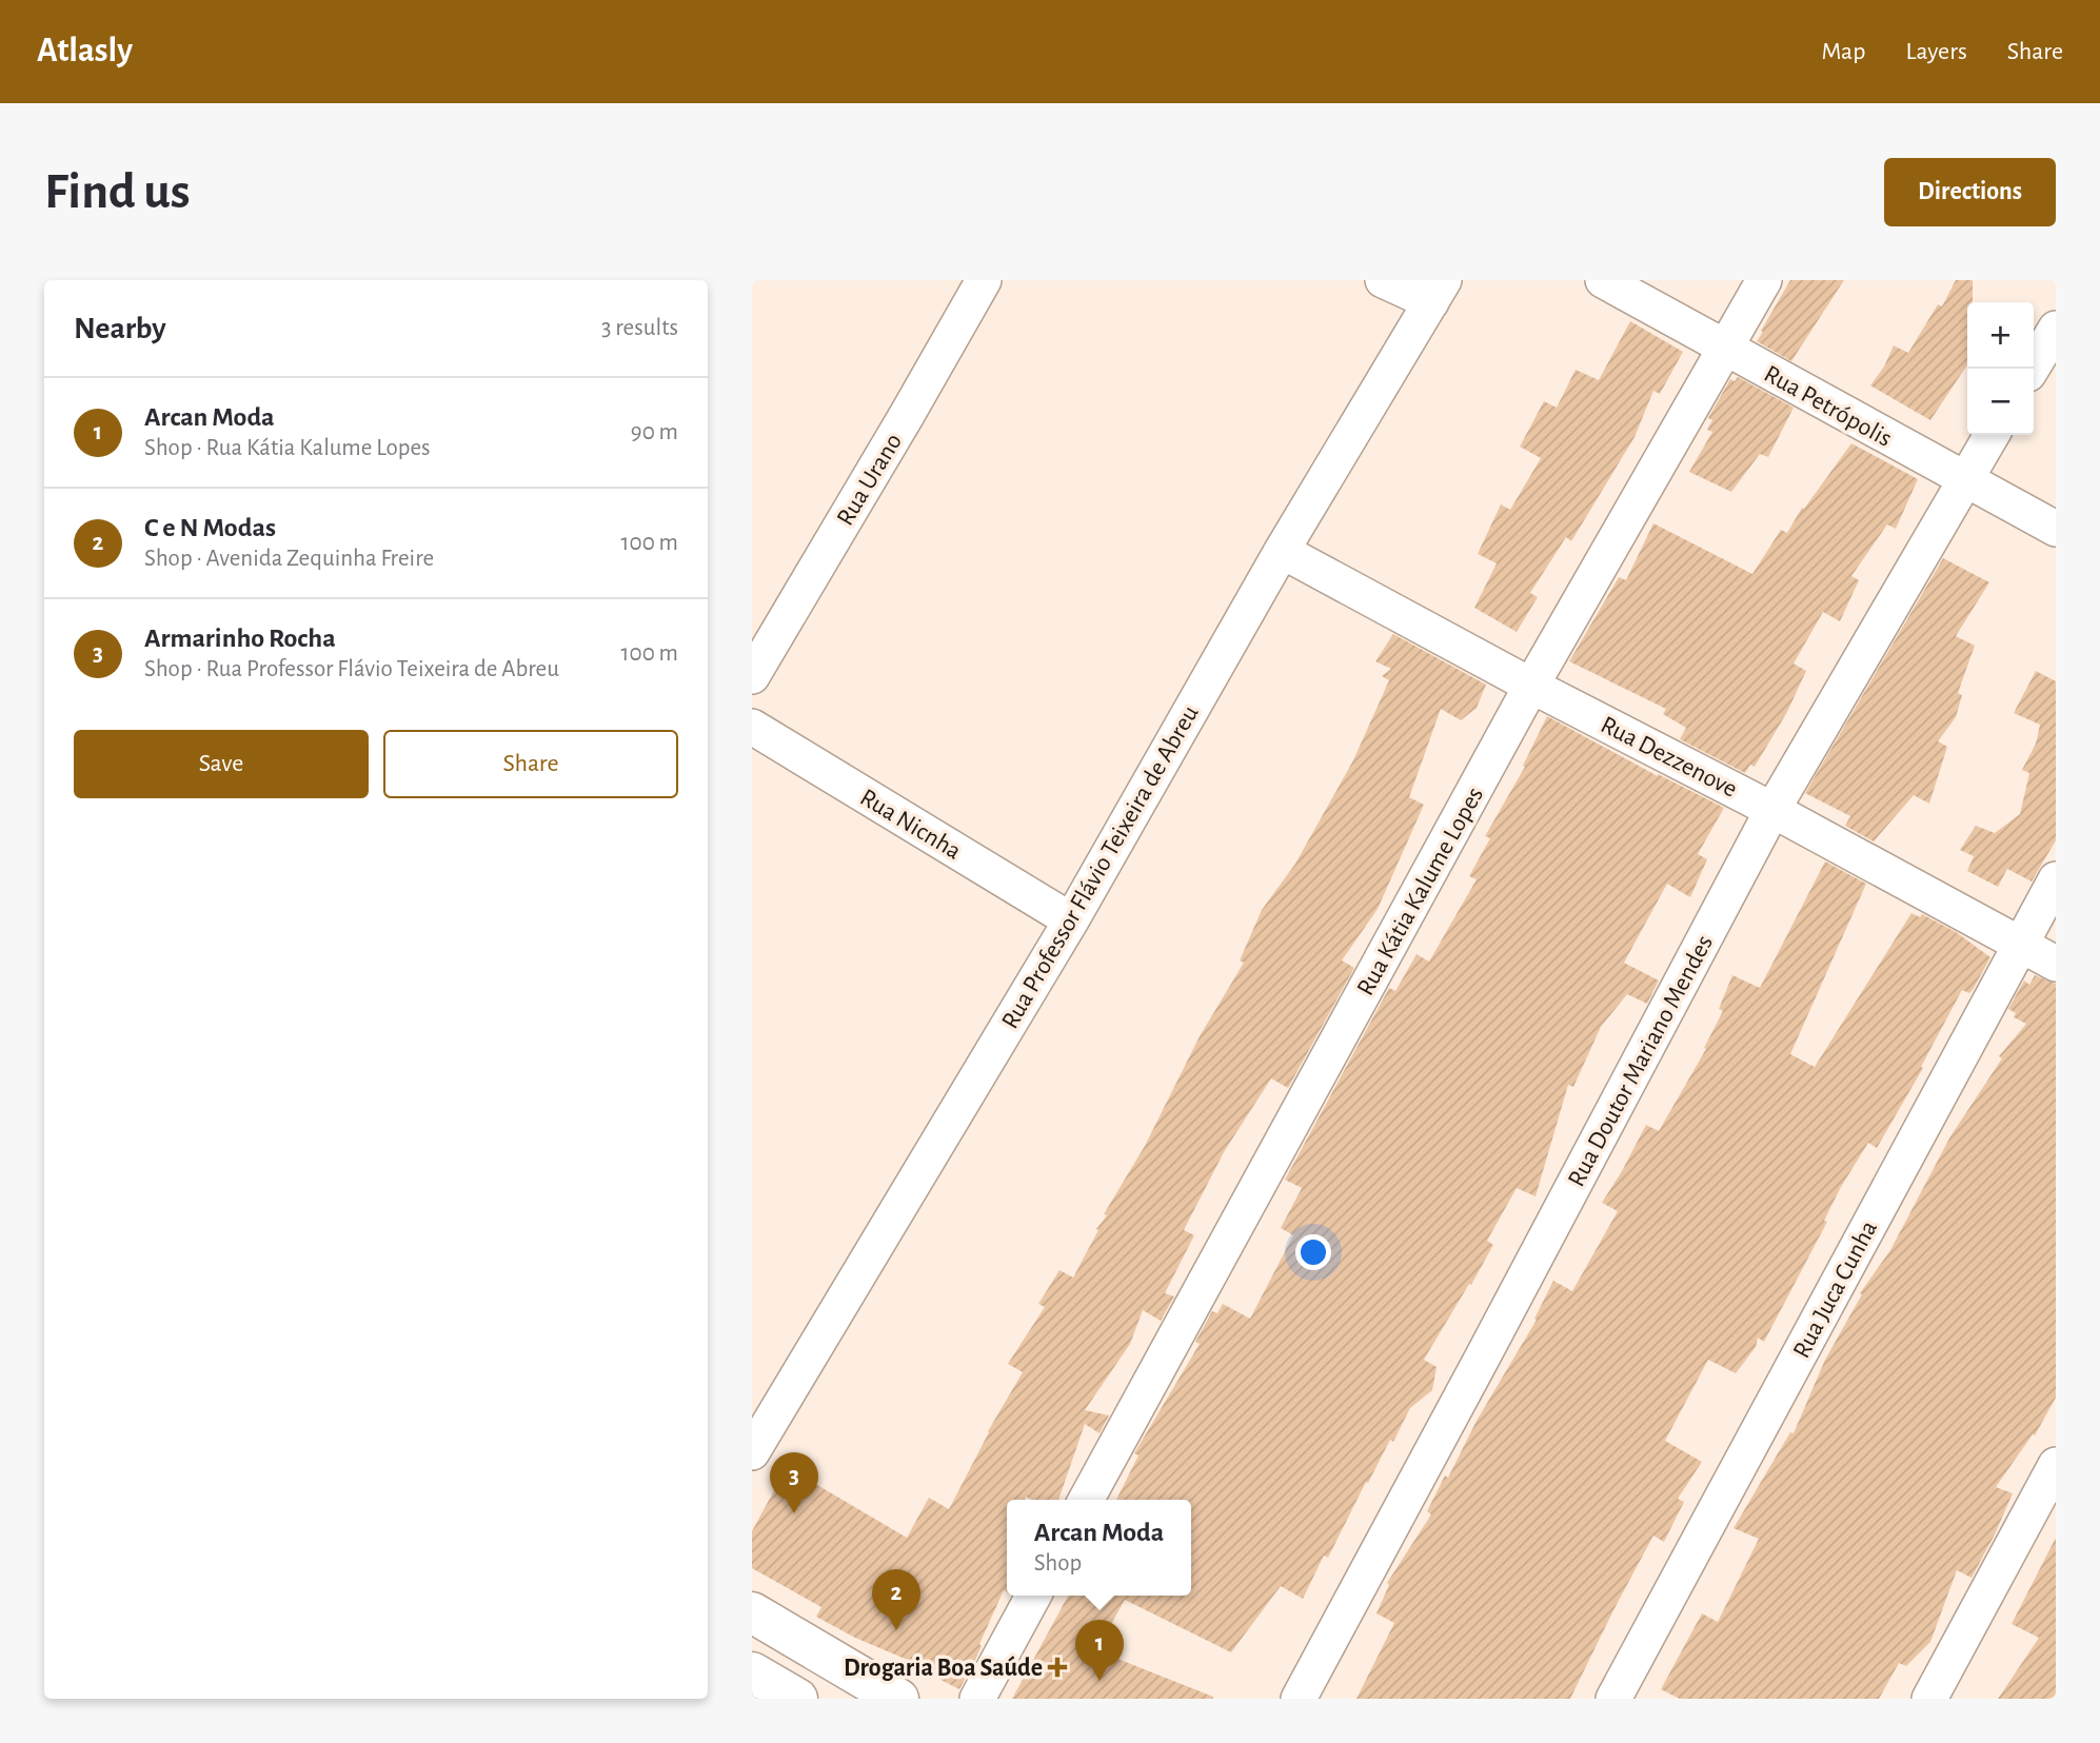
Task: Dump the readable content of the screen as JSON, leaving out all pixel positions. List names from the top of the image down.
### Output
{
  "streets": {
    "street": [
      "Rua Petrópolis",
      "Rua Urano",
      "Rua Dezzenove",
      "Rua Nicnha",
      "Rua Professor Flávio Teixeira de Abreu",
      "Rua Kátia Kalume Lopes",
      "Rua Doutor Mariano Mendes",
      "Rua Juca Cunha"
    ]
  },
  "crossings": [
    ["Rua Petrópolis", "Rua Kátia Kalume Lopes"],
    ["Rua Petrópolis", "Rua Doutor Mariano Mendes"],
    ["Rua Dezzenove", "Rua Professor Flávio Teixeira de Abreu"],
    ["Rua Dezzenove", "Rua Kátia Kalume Lopes"],
    ["Rua Dezzenove", "Rua Doutor Mariano Mendes"],
    ["Rua Dezzenove", "Rua Juca Cunha"],
    ["Rua Nicnha", "Rua Professor Flávio Teixeira de Abreu"]
  ],
  "places": {
    "health": ["Drogaria Boa Saúde"]
  },
  "page": {
    "header": "Atlasly",
    "nav": ["Map", "Layers", "Share"],
    "buttons": [
      "Directions",
      ["Save", "Share"]
    ],
    "title": "Find us",
    "heading": ["Nearby", "3 results"],
    "map_buttons": ["+", "−"],
    "list": [
      {
        "mark": "1",
        "name": "Arcan Moda",
        "note": "Shop · Rua Kátia Kalume Lopes",
        "value": "90 m"
      },
      {
        "mark": "2",
        "name": "C e N Modas",
        "note": "Shop · Avenida Zequinha Freire",
        "value": "100 m"
      },
      {
        "mark": "3",
        "name": "Armarinho Rocha",
        "note": "Shop · Rua Professor Flávio Teixeira de Abreu",
        "value": "100 m"
      }
    ],
    "pins": ["3", "2", "1"],
    "popup": ["Arcan Moda", "Shop"]
  }
}
